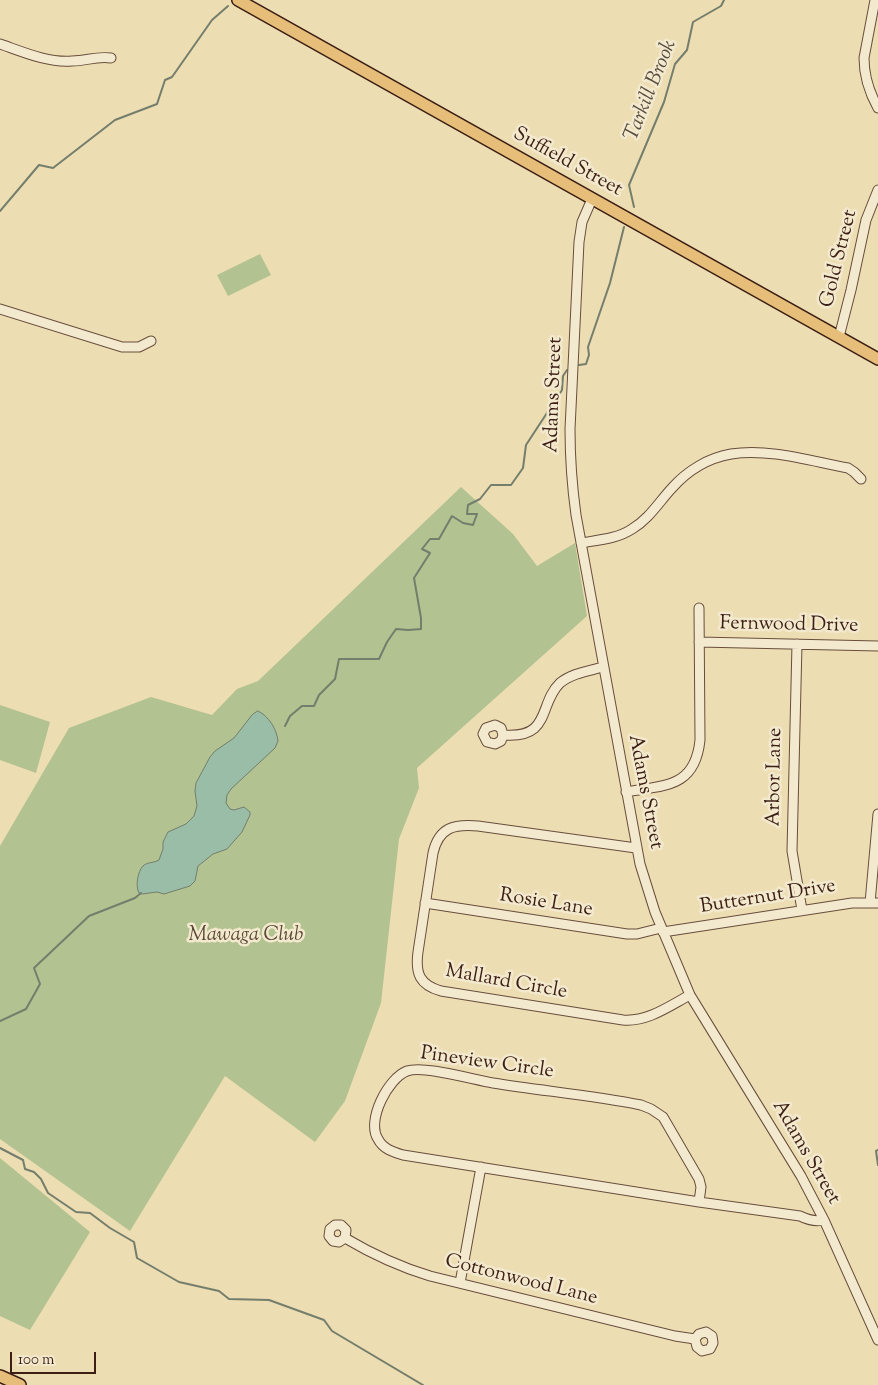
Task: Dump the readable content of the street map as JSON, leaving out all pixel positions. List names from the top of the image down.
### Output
{
  "streets": {
    "main road": ["Suffield Street"],
    "street": [
      "Gold Street",
      "Adams Street",
      "Fernwood Drive",
      "Arbor Lane",
      "Butternut Drive",
      "Rosie Lane",
      "Mallard Circle",
      "Pineview Circle",
      "Cottonwood Lane"
    ]
  },
  "crossings": [
    ["Suffield Street", "Gold Street"],
    ["Suffield Street", "Adams Street"],
    ["Adams Street", "Butternut Drive"],
    ["Adams Street", "Rosie Lane"],
    ["Adams Street", "Mallard Circle"],
    ["Adams Street", "Pineview Circle"],
    ["Fernwood Drive", "Arbor Lane"],
    ["Arbor Lane", "Butternut Drive"],
    ["Butternut Drive", "Rosie Lane"],
    ["Rosie Lane", "Mallard Circle"]
  ],
  "water": ["Tarkill Brook"],
  "parks": ["Mawaga Club"],
  "scale_bar": "100 m"
}
